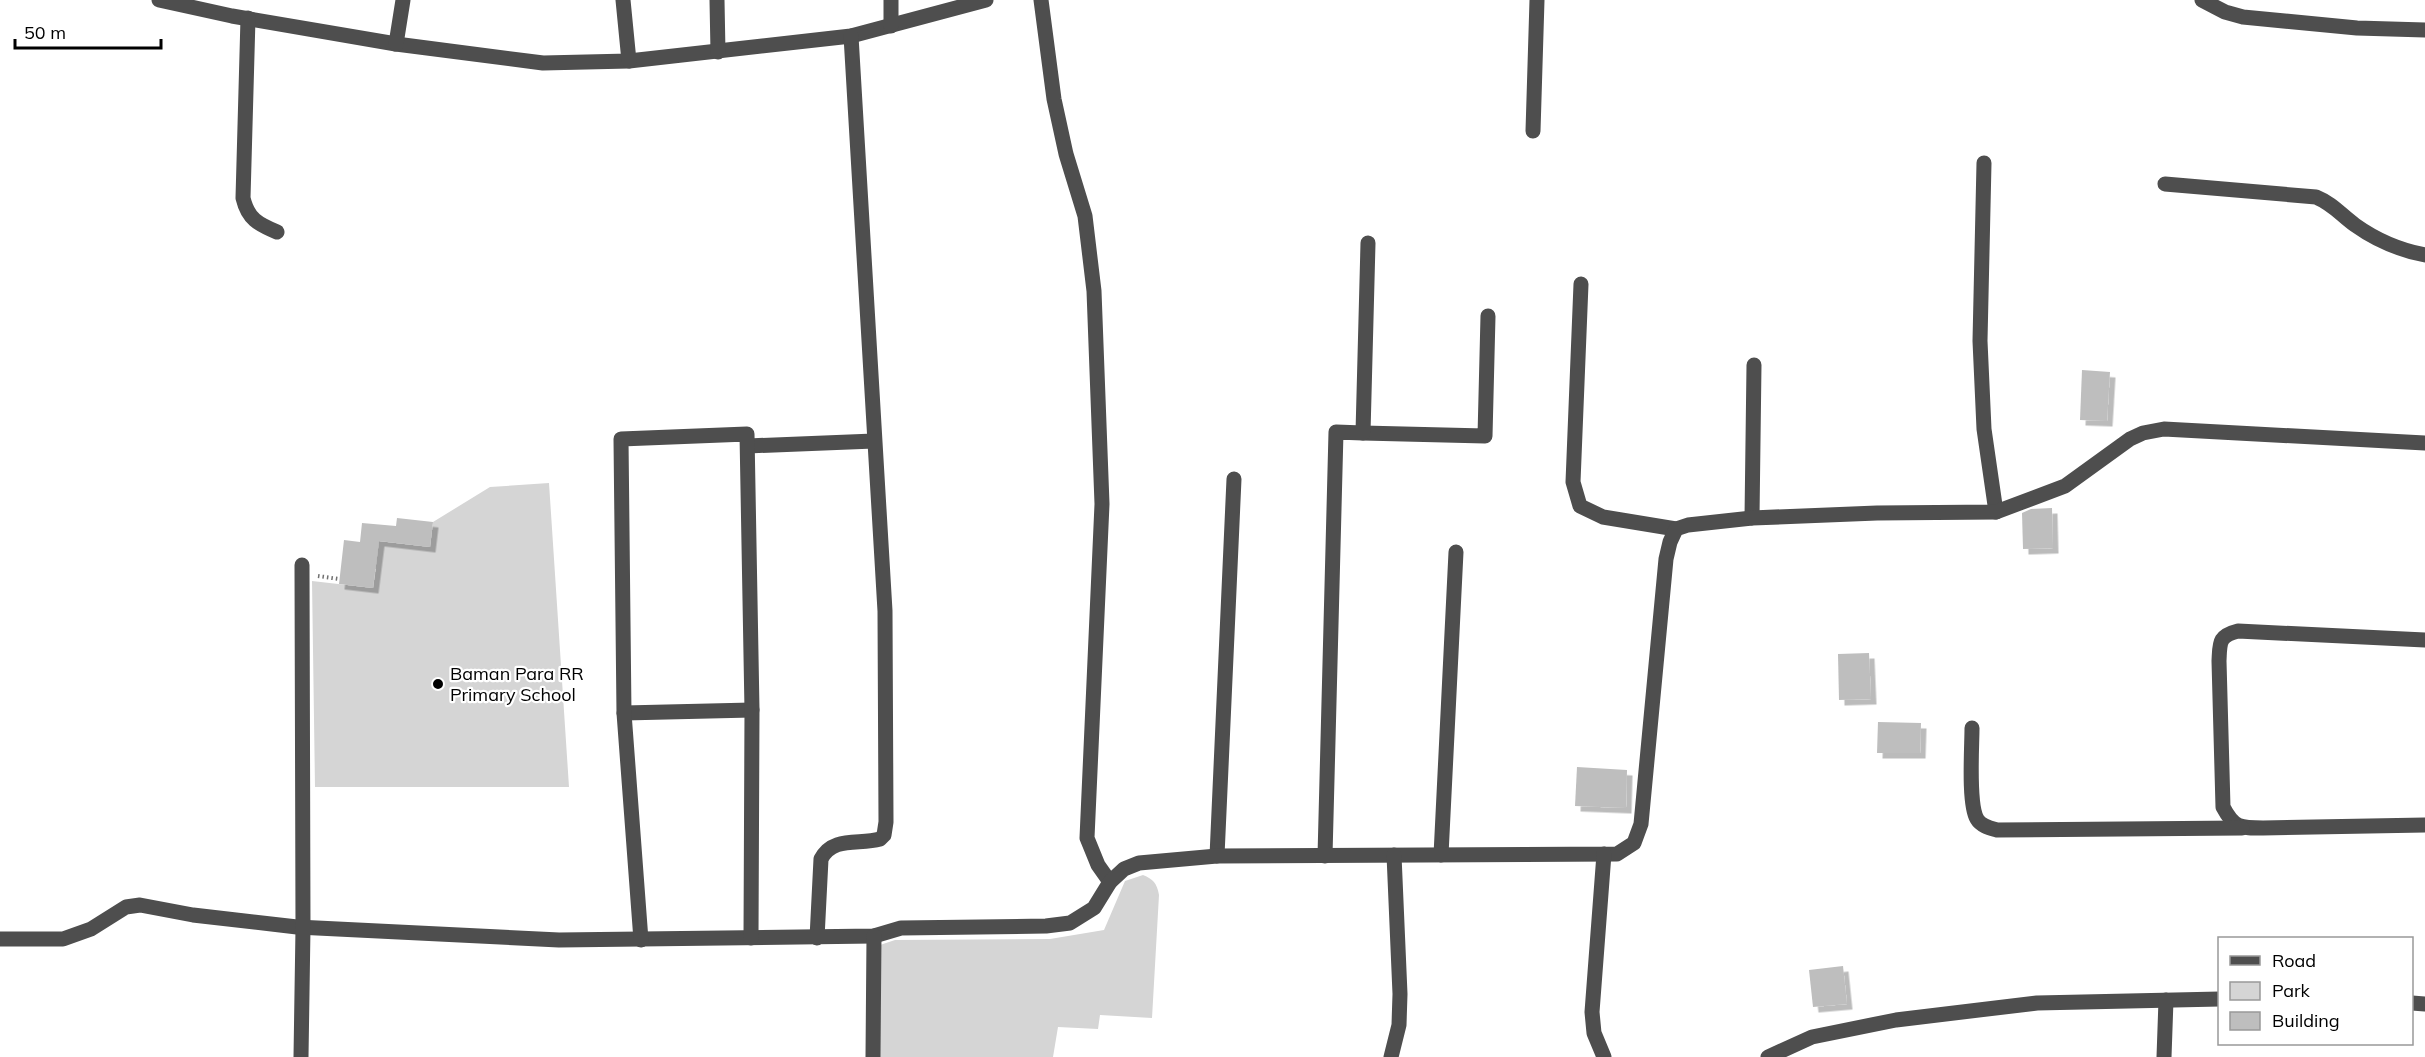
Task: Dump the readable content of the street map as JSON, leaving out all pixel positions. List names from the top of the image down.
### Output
{
  "places": ["Baman Para RR Primary School"],
  "legend": ["Road", "Park", "Building"],
  "scale_bar": "50 m"
}
